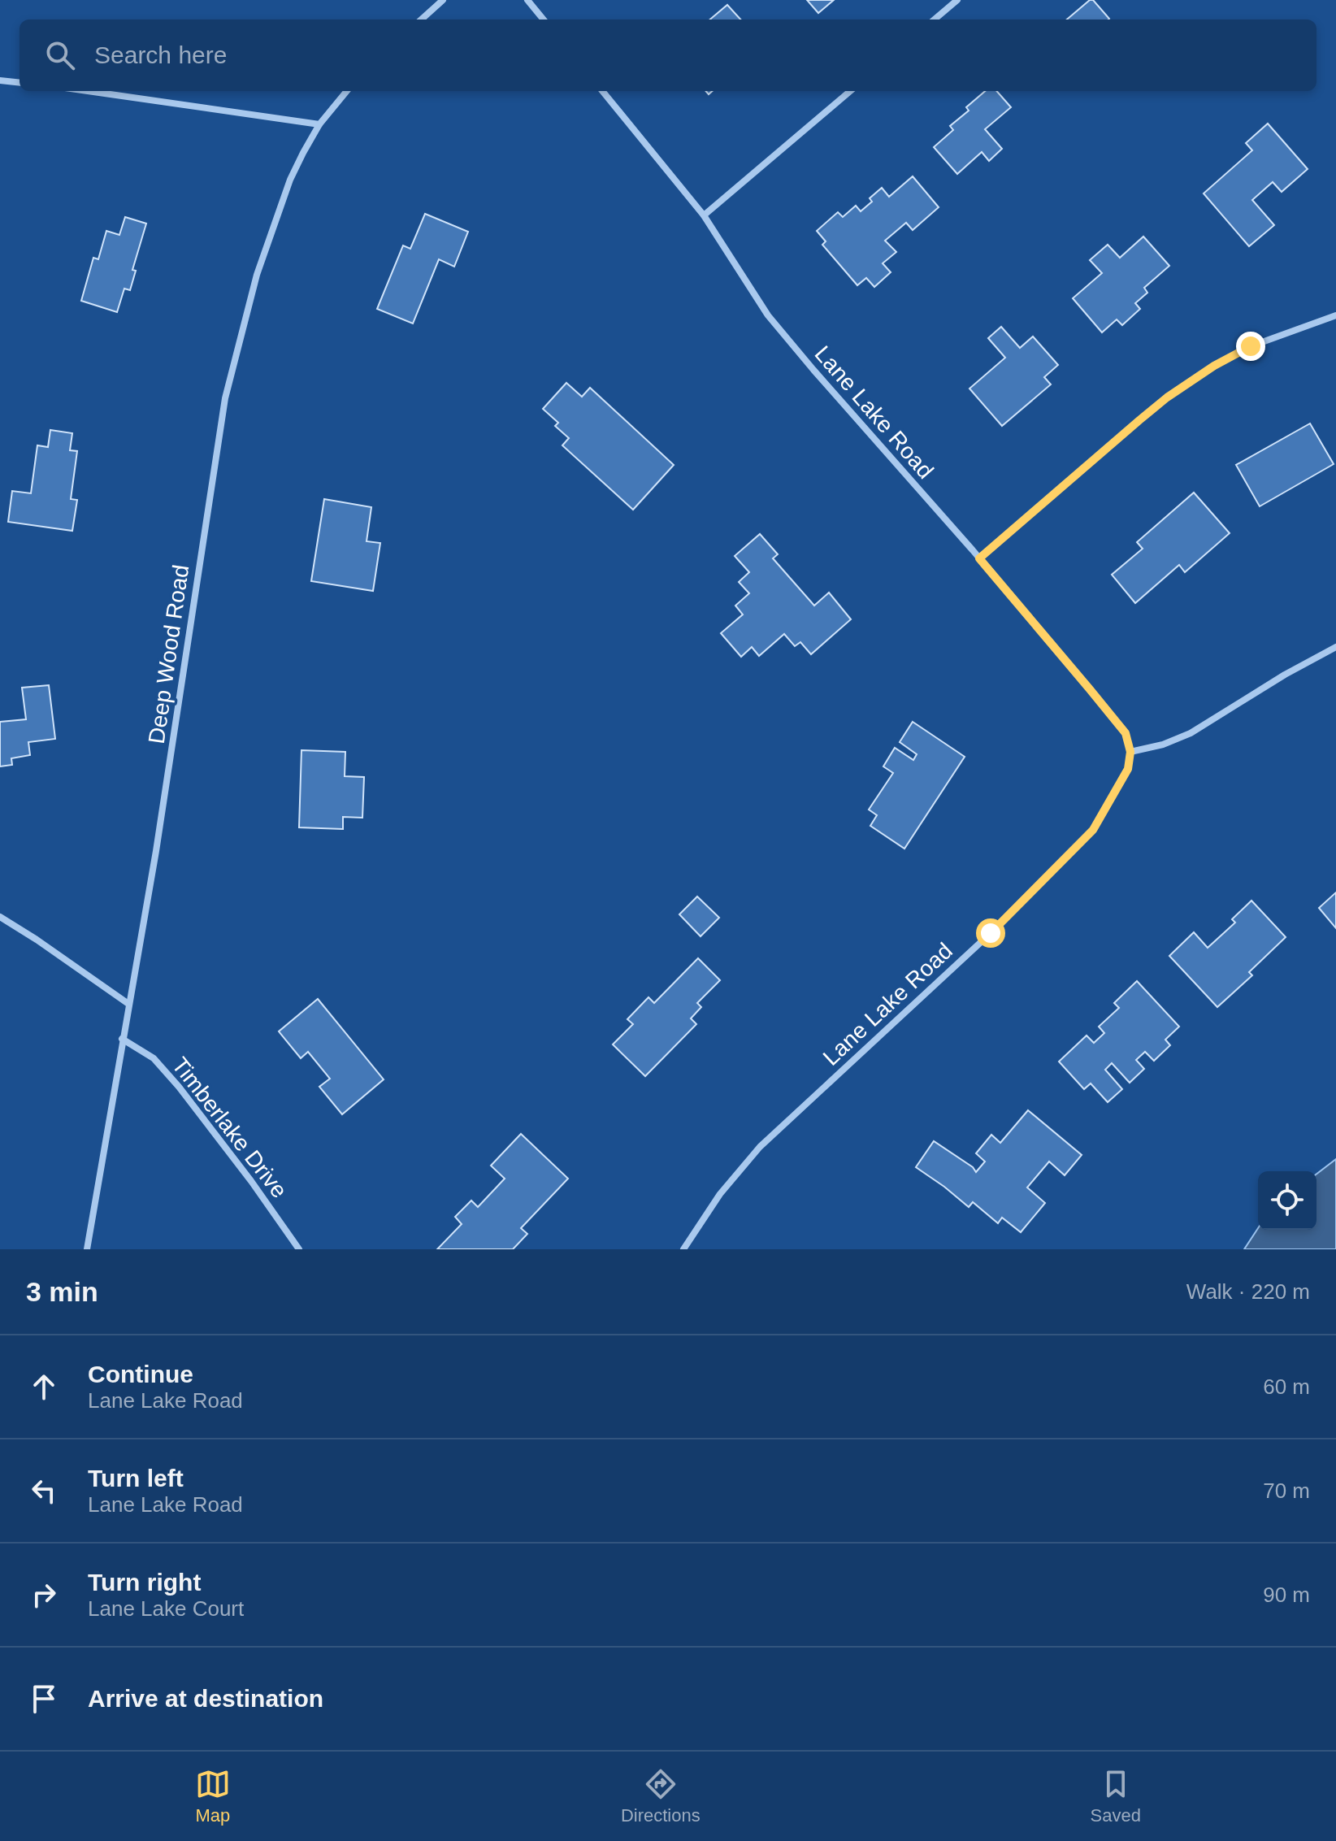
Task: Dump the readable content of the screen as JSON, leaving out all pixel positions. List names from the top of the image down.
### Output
{
  "streets": {
    "street": ["Lane Lake Road", "Deep Wood Road", "Timberlake Drive"]
  },
  "crossings": [
    ["Deep Wood Road", "Timberlake Drive"]
  ],
  "page": {
    "search": "Search here",
    "heading": ["3 min", "Walk · 220 m"],
    "list": [
      ["Continue", "Lane Lake Road", "60 m"],
      ["Turn left", "Lane Lake Road", "70 m"],
      ["Turn right", "Lane Lake Court", "90 m"],
      "Arrive at destination"
    ],
    "nav": ["Map", "Directions", "Saved"]
  }
}
